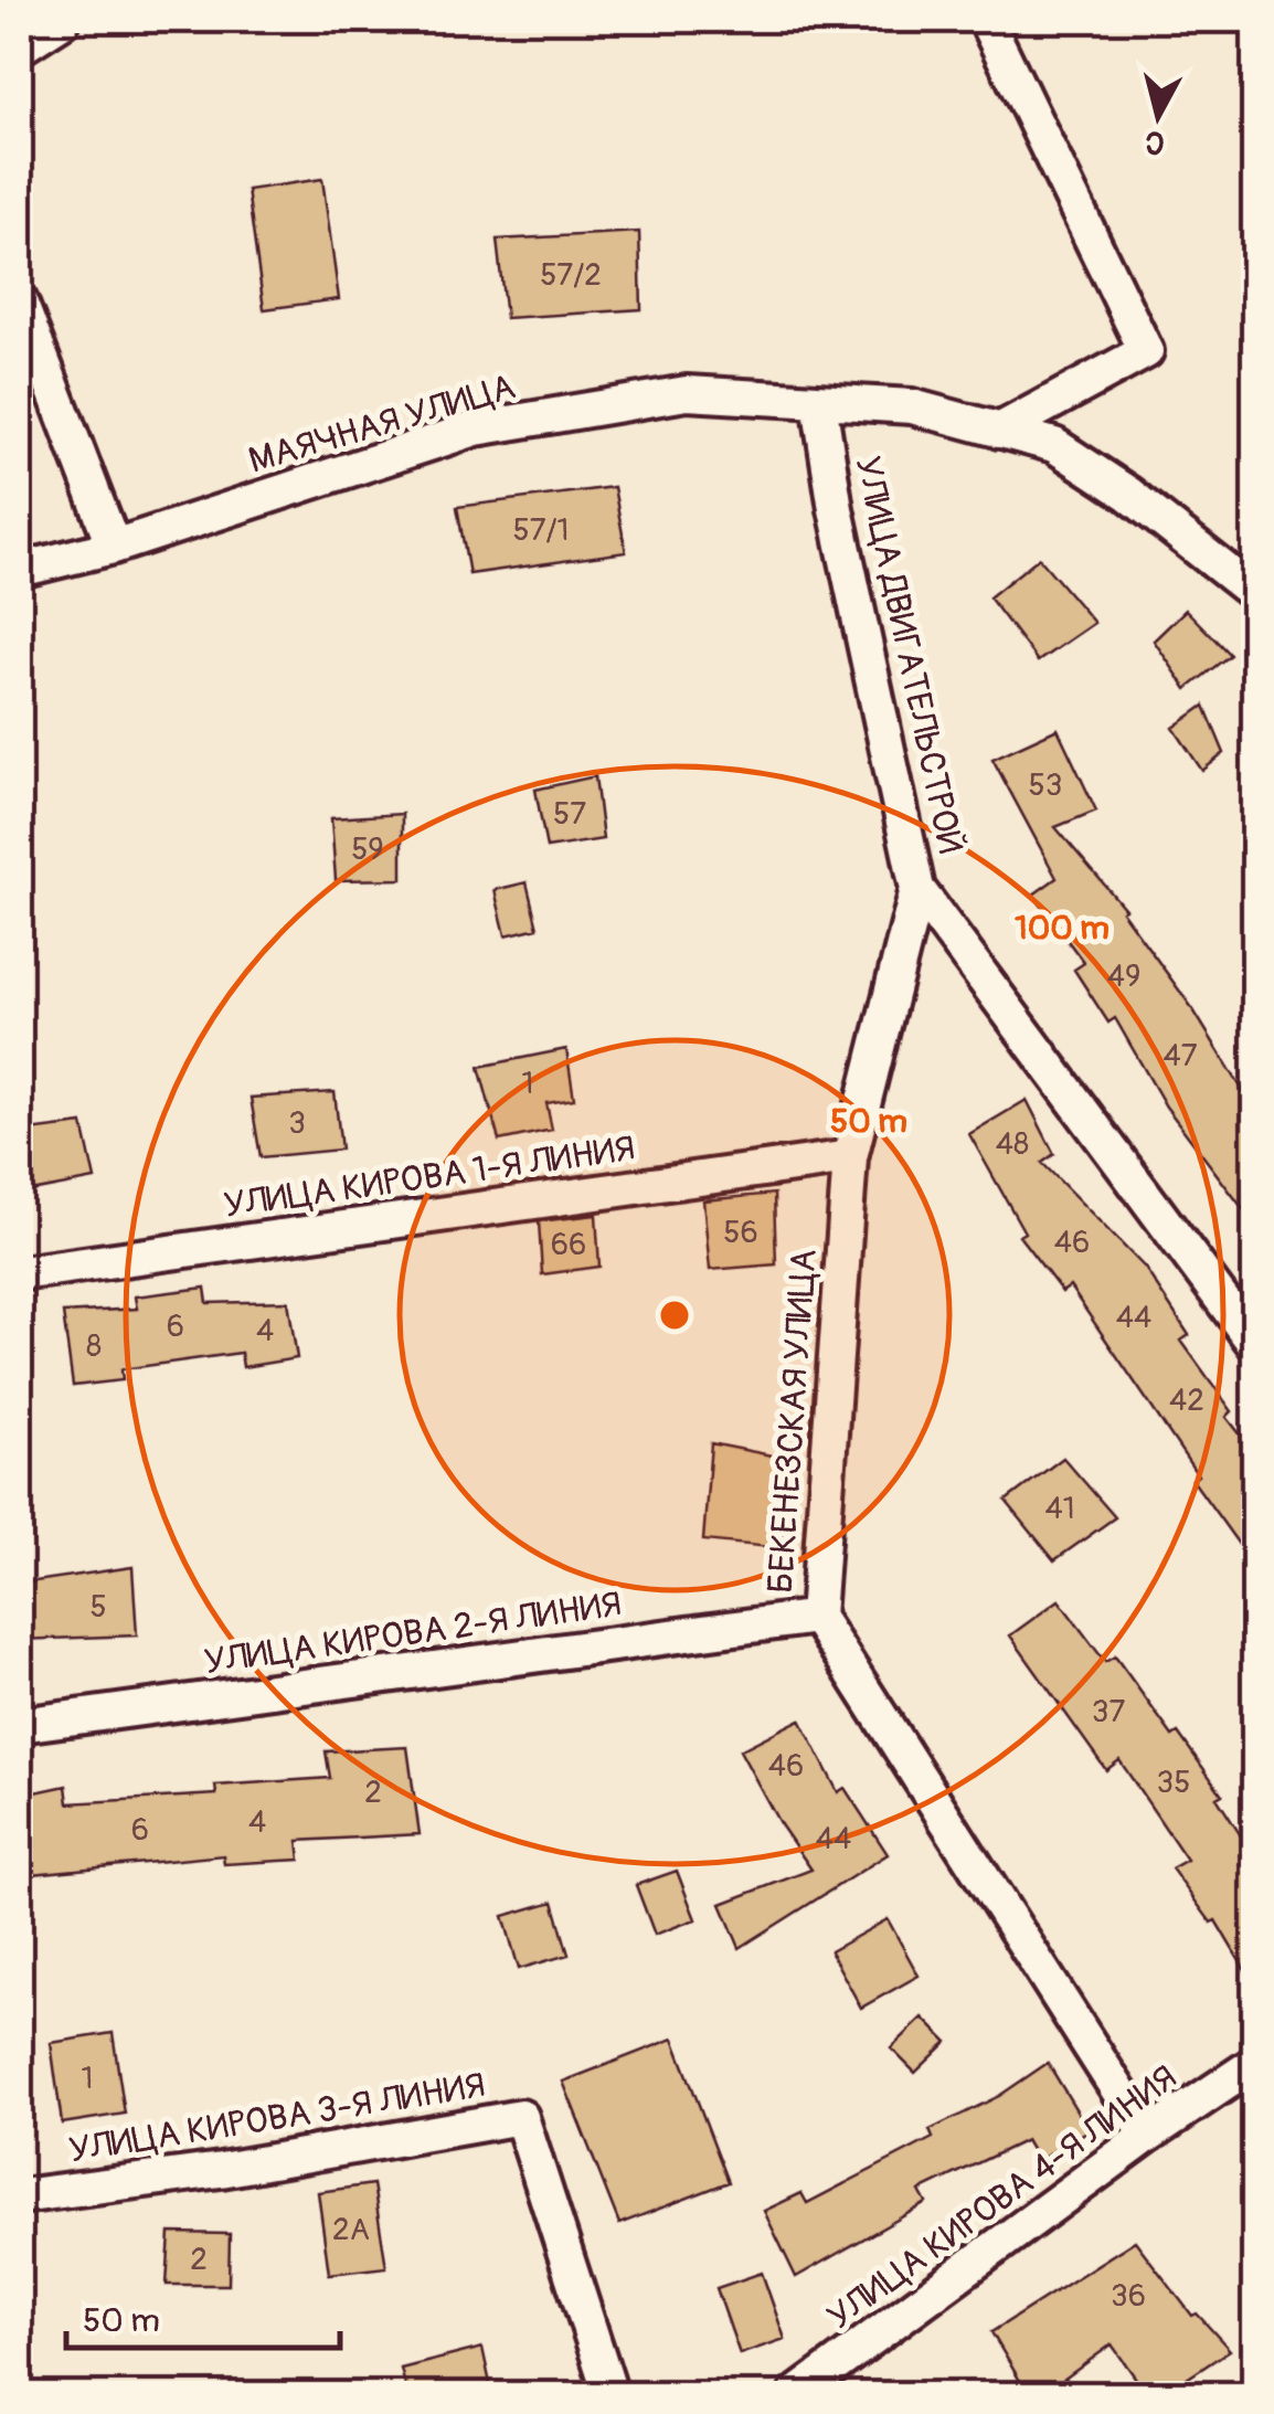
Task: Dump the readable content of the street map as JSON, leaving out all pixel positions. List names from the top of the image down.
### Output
{
  "streets": {
    "street": [
      "МАЯЧНАЯ УЛИЦА",
      "УЛИЦА ДВИГАТЕЛЬСТРОЙ",
      "УЛИЦА КИРОВА 1-Я ЛИНИЯ",
      "БЕКЕНЕЗСКАЯ УЛИЦА",
      "УЛИЦА КИРОВА 2-Я ЛИНИЯ",
      "УЛИЦА КИРОВА 3-Я ЛИНИЯ",
      "УЛИЦА КИРОВА 4-Я ЛИНИЯ"
    ]
  },
  "crossings": [
    ["МАЯЧНАЯ УЛИЦА", "УЛИЦА ДВИГАТЕЛЬСТРОЙ"],
    ["УЛИЦА ДВИГАТЕЛЬСТРОЙ", "БЕКЕНЕЗСКАЯ УЛИЦА"],
    ["УЛИЦА КИРОВА 1-Я ЛИНИЯ", "БЕКЕНЕЗСКАЯ УЛИЦА"],
    ["БЕКЕНЕЗСКАЯ УЛИЦА", "УЛИЦА КИРОВА 2-Я ЛИНИЯ"],
    ["БЕКЕНЕЗСКАЯ УЛИЦА", "УЛИЦА КИРОВА 4-Я ЛИНИЯ"]
  ],
  "house_numbers": [
    "57/2",
    "57/1",
    "53",
    "57",
    "59",
    "49",
    "47",
    "1",
    "3",
    "48",
    "56",
    "46",
    "66",
    "44",
    "6",
    "4",
    "8",
    "42",
    "41",
    "5",
    "37",
    "46",
    "35",
    "2",
    "4",
    "6",
    "44",
    "1",
    "2А",
    "2",
    "36"
  ],
  "scale_bar": "50 m",
  "north": "bottom",
  "rings": ["100 m", "50 m"]
}
